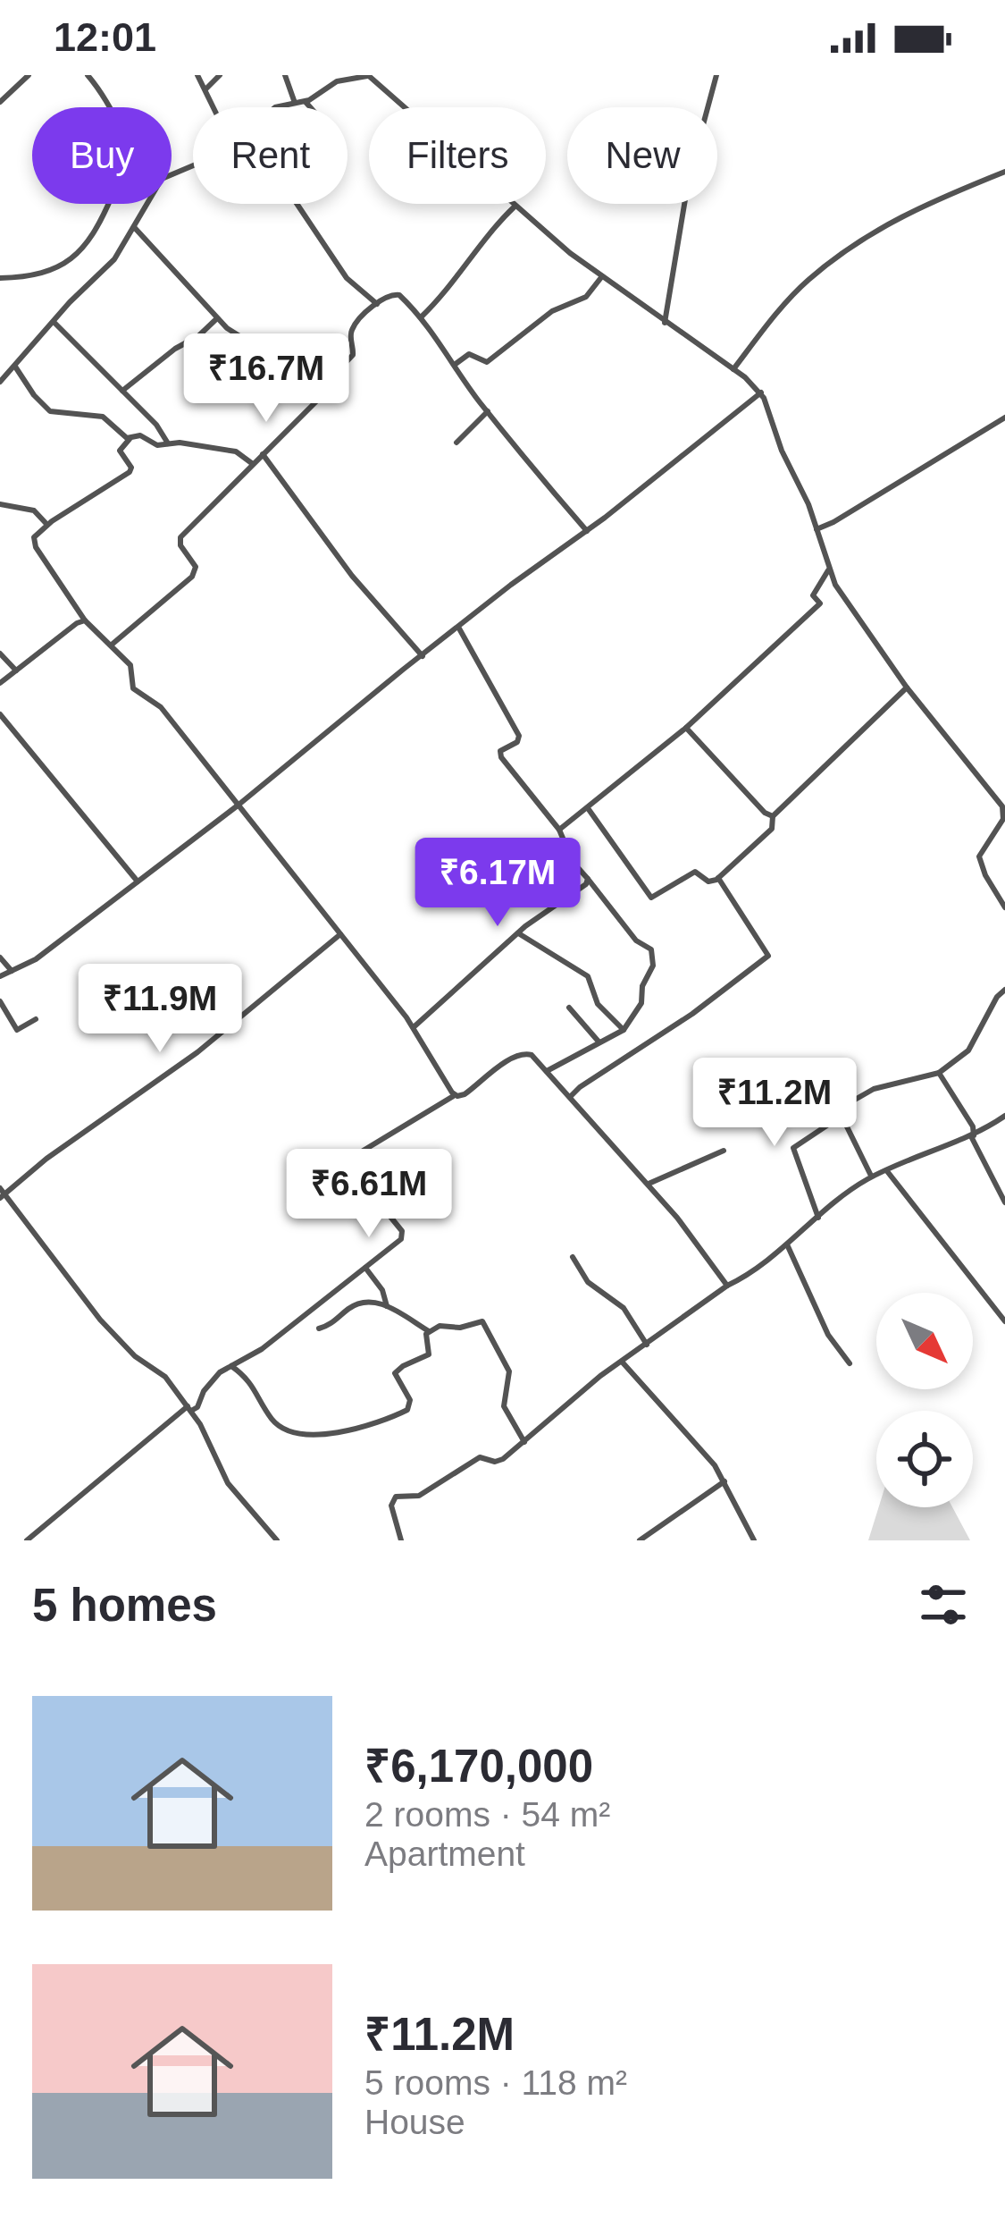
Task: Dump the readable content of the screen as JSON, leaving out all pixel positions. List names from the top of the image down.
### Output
{
  "north": "bottom right",
  "page": {
    "status": "12:01",
    "chip": [
      "Buy",
      "Rent",
      "Filters",
      "New"
    ],
    "price": [
      "₹16.7M",
      "₹6.17M",
      "₹11.9M",
      "₹11.2M",
      "₹6.61M"
    ],
    "heading": "5 homes",
    "list": [
      {
        "name": "₹6,170,000",
        "note": "2 rooms · 54 m² · Apartment"
      },
      {
        "name": "₹11.2M",
        "note": "5 rooms · 118 m² · House"
      }
    ]
  }
}
